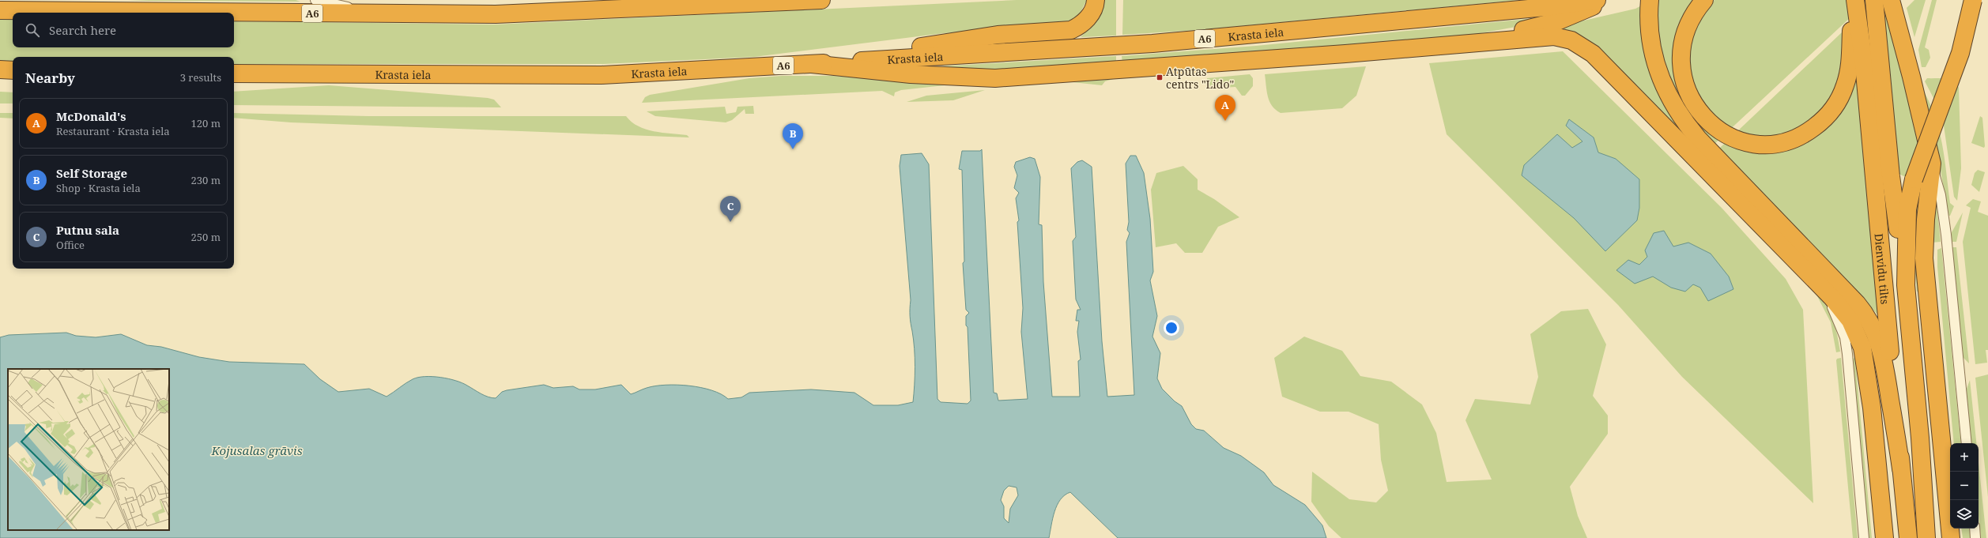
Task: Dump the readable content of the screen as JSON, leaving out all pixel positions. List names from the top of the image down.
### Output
{
  "streets": {
    "highway": ["A6", "Krasta iela", "Dienvidu tilts"]
  },
  "water": ["Kojusalas grāvis"],
  "places": {
    "transit": ["Atpūtas centrs \"Lido\""]
  },
  "page": {
    "search": "Search here",
    "heading": ["Nearby", "3 results"],
    "pins": ["A", "B", "C"],
    "list": [
      {
        "mark": "A",
        "name": "McDonald's",
        "note": "Restaurant · Krasta iela",
        "value": "120 m"
      },
      {
        "mark": "B",
        "name": "Self Storage",
        "note": "Shop · Krasta iela",
        "value": "230 m"
      },
      {
        "mark": "C",
        "name": "Putnu sala",
        "note": "Office",
        "value": "250 m"
      }
    ],
    "map_buttons": ["+", "−"]
  }
}
